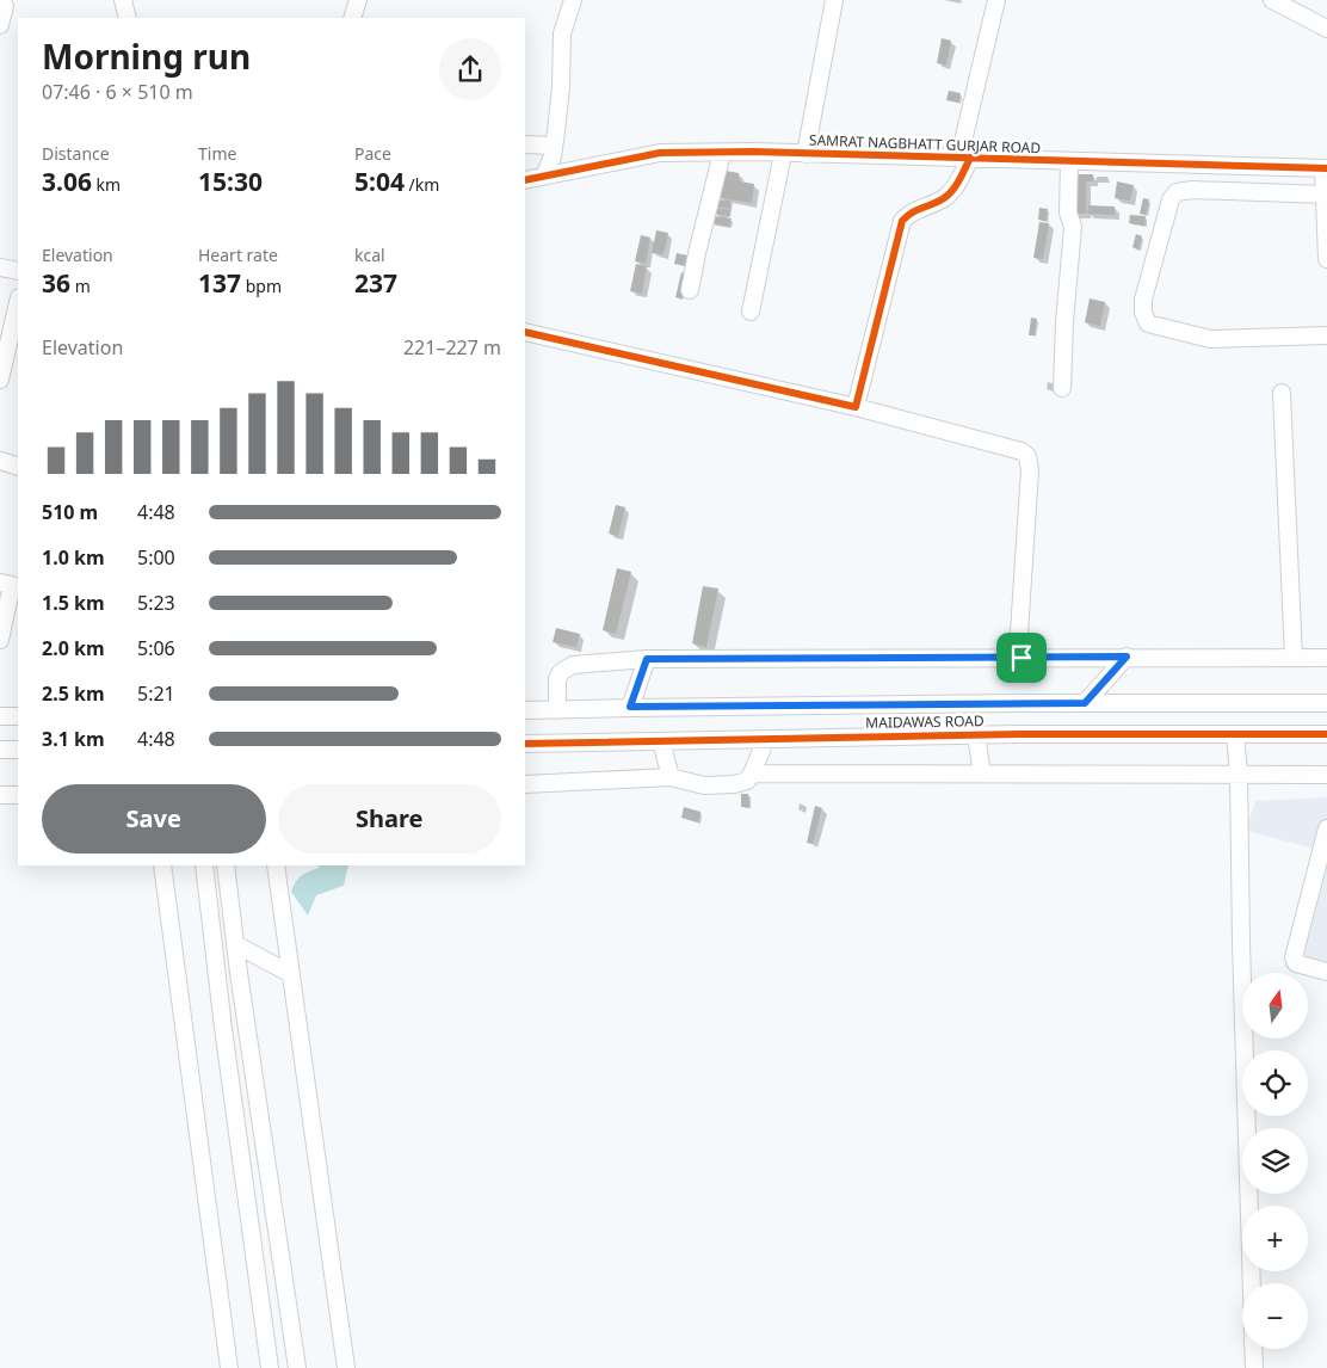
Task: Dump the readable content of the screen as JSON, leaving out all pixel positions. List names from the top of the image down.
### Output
{
  "streets": {
    "street": ["SAMRAT NAGBHATT GURJAR ROAD", "MAIDAWAS ROAD"]
  },
  "north": "top",
  "page": {
    "heading": ["Morning run", "07:46 · 6 × 510 m"],
    "stats": [
      ["Distance", "3.06 km"],
      ["Time", "15:30"],
      ["Pace", "5:04 /km"],
      ["Elevation", "36 m"],
      ["Heart rate", "137 bpm"],
      ["kcal", "237"]
    ],
    "chart": ["Elevation", "221–227 m"],
    "list": [
      {
        "name": "510 m",
        "note": "4:48"
      },
      {
        "name": "1.0 km",
        "note": "5:00"
      },
      {
        "name": "1.5 km",
        "note": "5:23"
      },
      {
        "name": "2.0 km",
        "note": "5:06"
      },
      {
        "name": "2.5 km",
        "note": "5:21"
      },
      {
        "name": "3.1 km",
        "note": "4:48"
      }
    ],
    "buttons": ["Save", "Share"],
    "map_buttons": ["+", "−"]
  }
}
